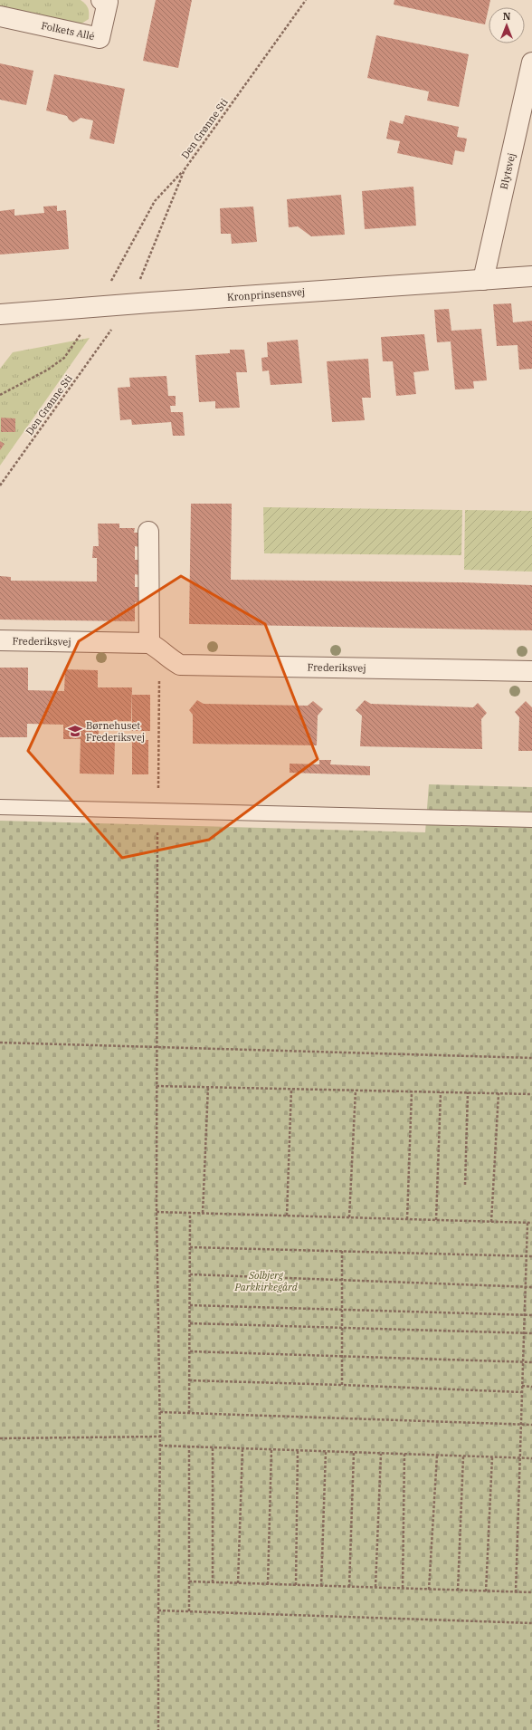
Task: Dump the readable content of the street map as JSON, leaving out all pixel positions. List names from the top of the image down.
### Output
{
  "streets": {
    "street": [
      "Folkets Allé",
      "Blytsvej",
      "Kronprinsensvej",
      "Frederiksvej"
    ],
    "path": ["Den Grønne Sti"]
  },
  "crossings": [
    ["Blytsvej", "Kronprinsensvej"]
  ],
  "parks": ["Solbjerg Parkkirkegård"],
  "places": {
    "school or university": ["Børnehuset Frederiksvej"]
  },
  "north": "top"
}
